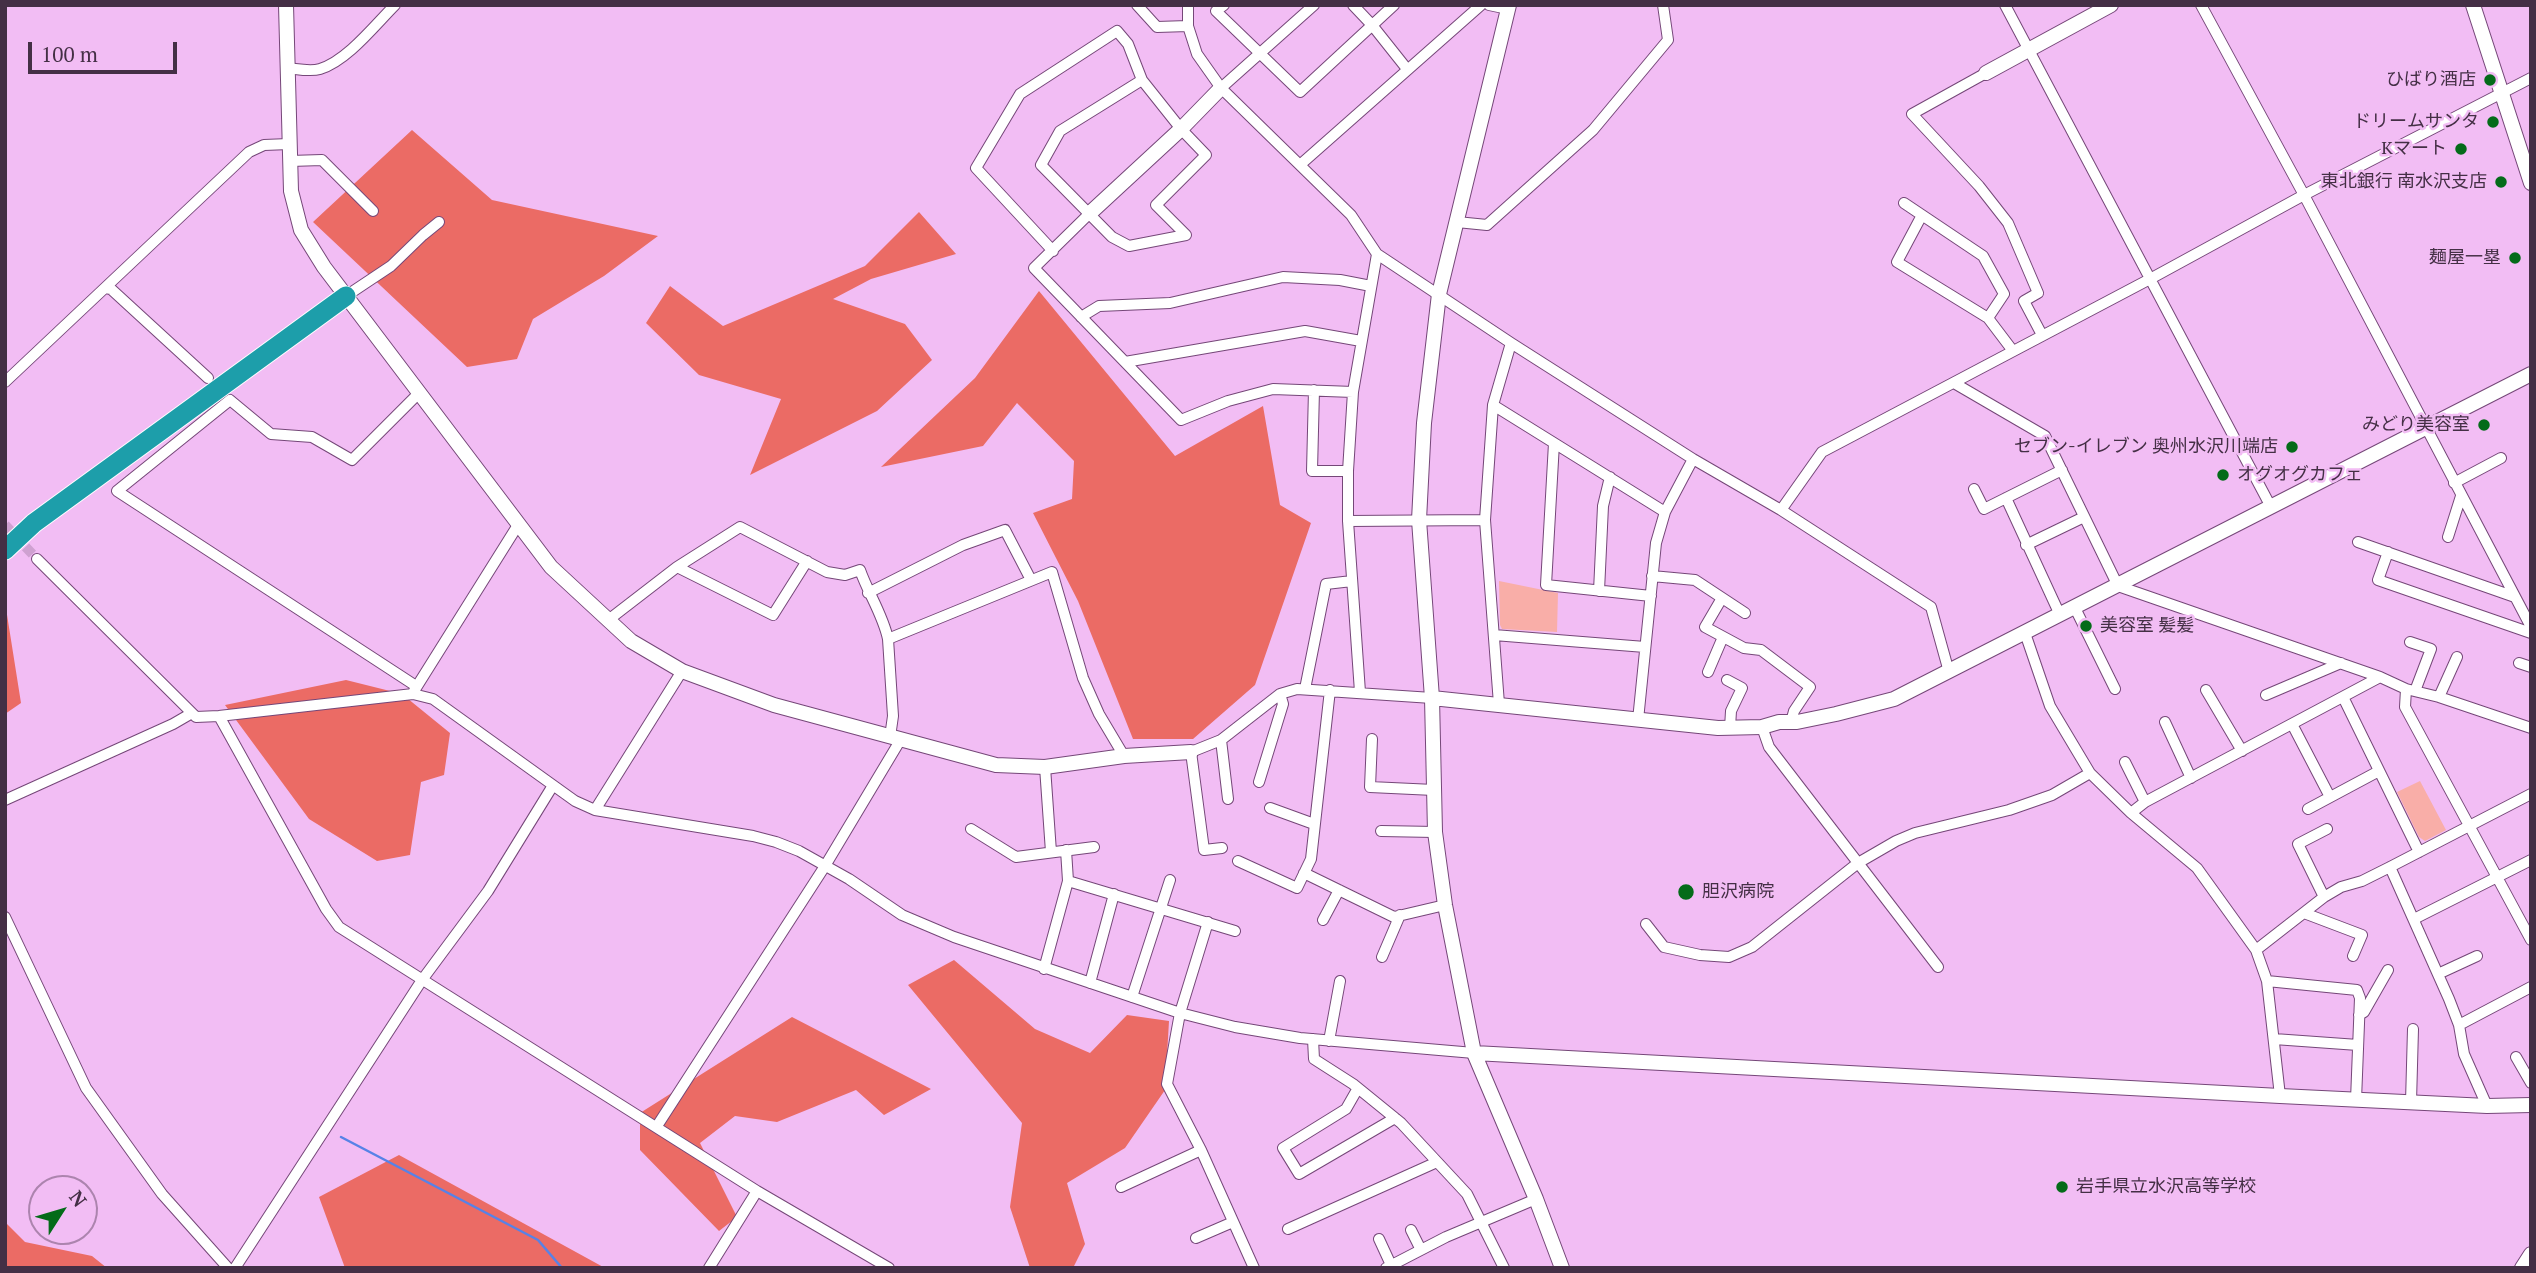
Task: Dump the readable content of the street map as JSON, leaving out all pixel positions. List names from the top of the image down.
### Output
{
  "places": [
    "ひばり酒店",
    "ドリームサンタ",
    "Kマート",
    "東北銀行 南水沢支店",
    "麺屋一塁",
    "みどり美容室",
    "セブン-イレブン 奥州水沢川端店",
    "オグオグカフェ",
    "美容室 髪髪",
    "胆沢病院",
    "岩手県立水沢高等学校"
  ],
  "scale_bar": "100 m",
  "north": "top right"
}
